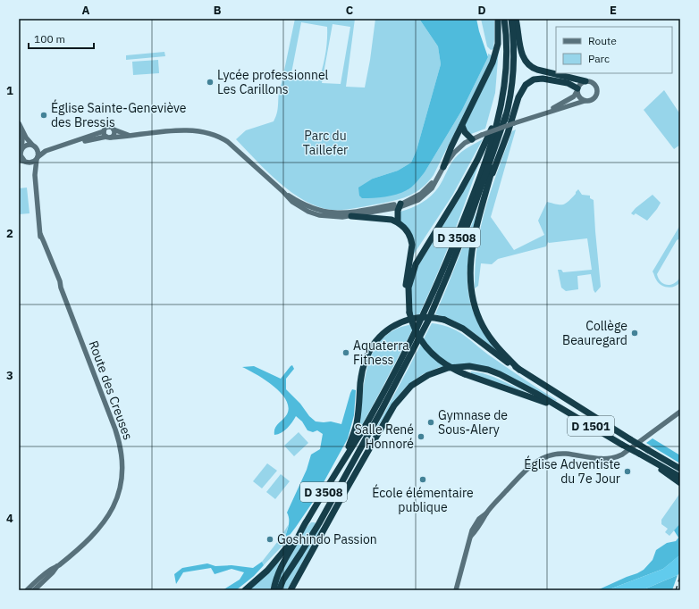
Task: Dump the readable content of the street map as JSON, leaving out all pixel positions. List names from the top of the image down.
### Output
{
  "streets": {
    "highway": ["D 3508", "D 1501"],
    "street": ["Route des Creuses"]
  },
  "parks": ["Parc du Taillefer"],
  "places": [
    "Lycée professionnel Les Carillons",
    "Église Sainte-Geneviève des Bressis",
    "Collège Beauregard",
    "Aquaterra Fitness",
    "Gymnase de Sous-Alery",
    "Salle René Honnoré",
    "Église Adventiste du 7e Jour",
    "École élémentaire publique",
    "Goshindo Passion"
  ],
  "legend": ["Route", "Parc"],
  "scale_bar": "100 m",
  "grid": {
    "columns": [
      "A",
      "B",
      "C",
      "D",
      "E"
    ],
    "rows": [
      "1",
      "2",
      "3",
      "4"
    ]
  }
}
